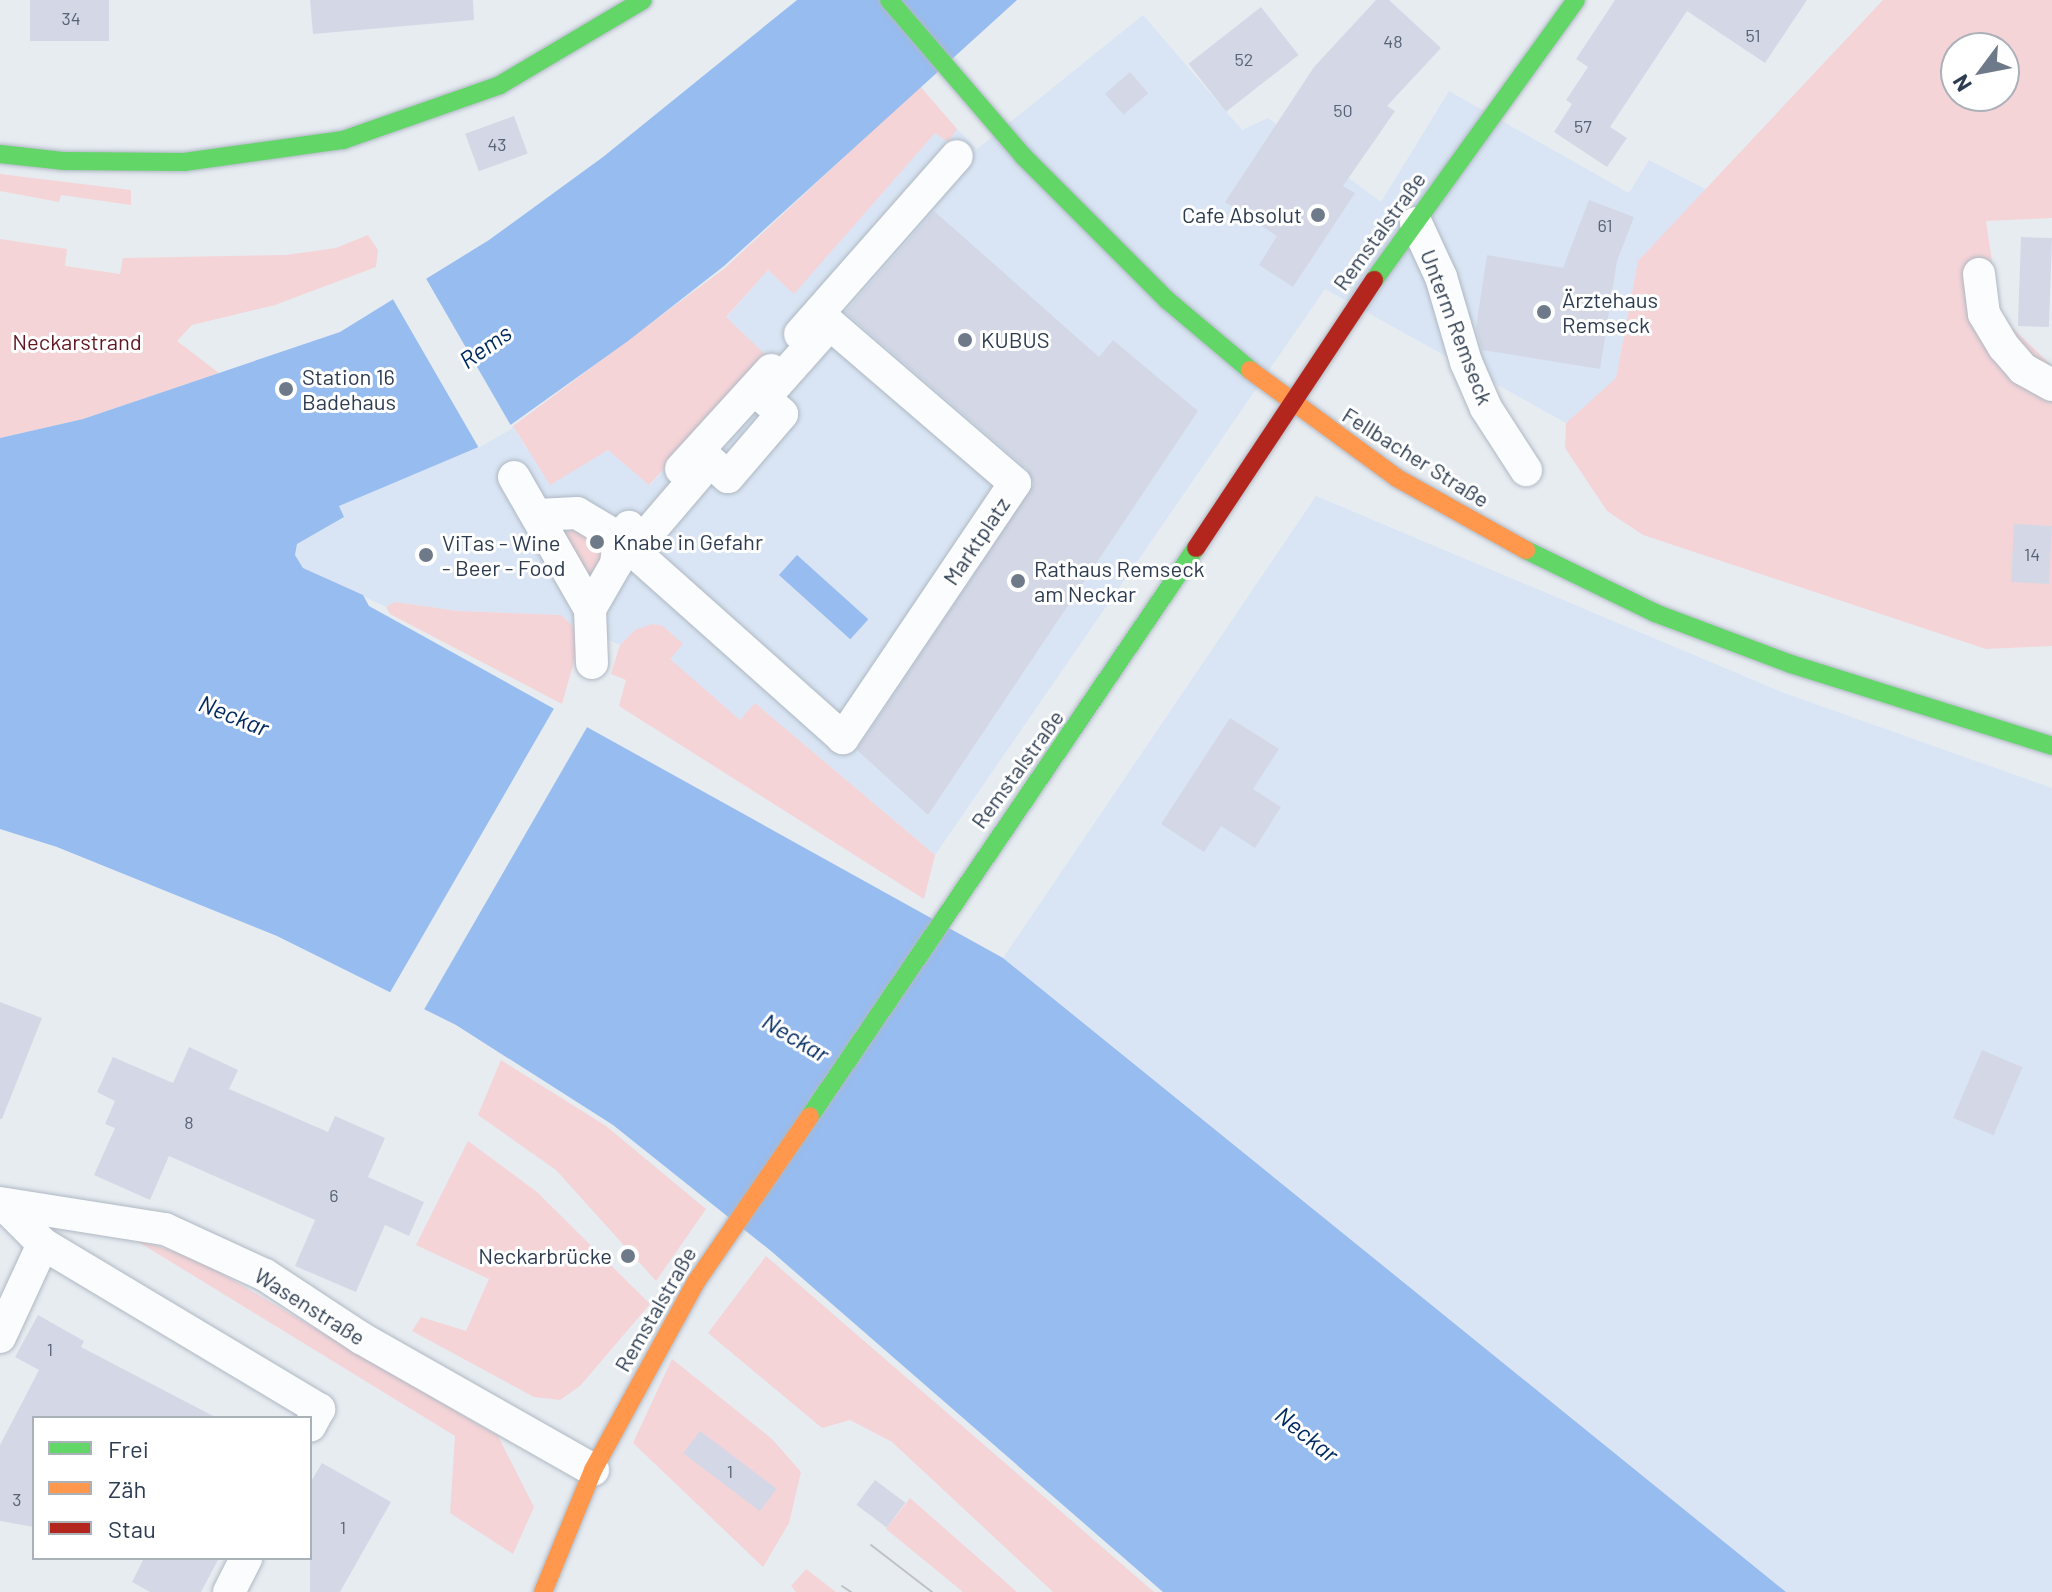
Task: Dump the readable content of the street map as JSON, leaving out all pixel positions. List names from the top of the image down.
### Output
{
  "streets": {
    "main road": ["Remstalstraße", "Fellbacher Straße"],
    "street": ["Unterm Remseck", "Marktplatz", "Wasenstraße"]
  },
  "crossings": [
    ["Remstalstraße", "Unterm Remseck"],
    ["Remstalstraße", "Fellbacher Straße"],
    ["Remstalstraße", "Wasenstraße"]
  ],
  "water": ["Rems", "Neckar"],
  "parks": ["Neckarstrand"],
  "places": [
    "Cafe Absolut",
    "Ärztehaus Remseck",
    "KUBUS",
    "Station 16 Badehaus",
    "Knabe in Gefahr",
    "ViTas - Wine - Beer - Food",
    "Rathaus Remseck am Neckar",
    "Neckarbrücke"
  ],
  "house_numbers": [
    "34",
    "51",
    "48",
    "52",
    "50",
    "57",
    "43",
    "61",
    "14",
    "8",
    "6",
    "1",
    "1",
    "3",
    "1"
  ],
  "legend": ["Frei", "Zäh", "Stau"],
  "north": "bottom left"
}
